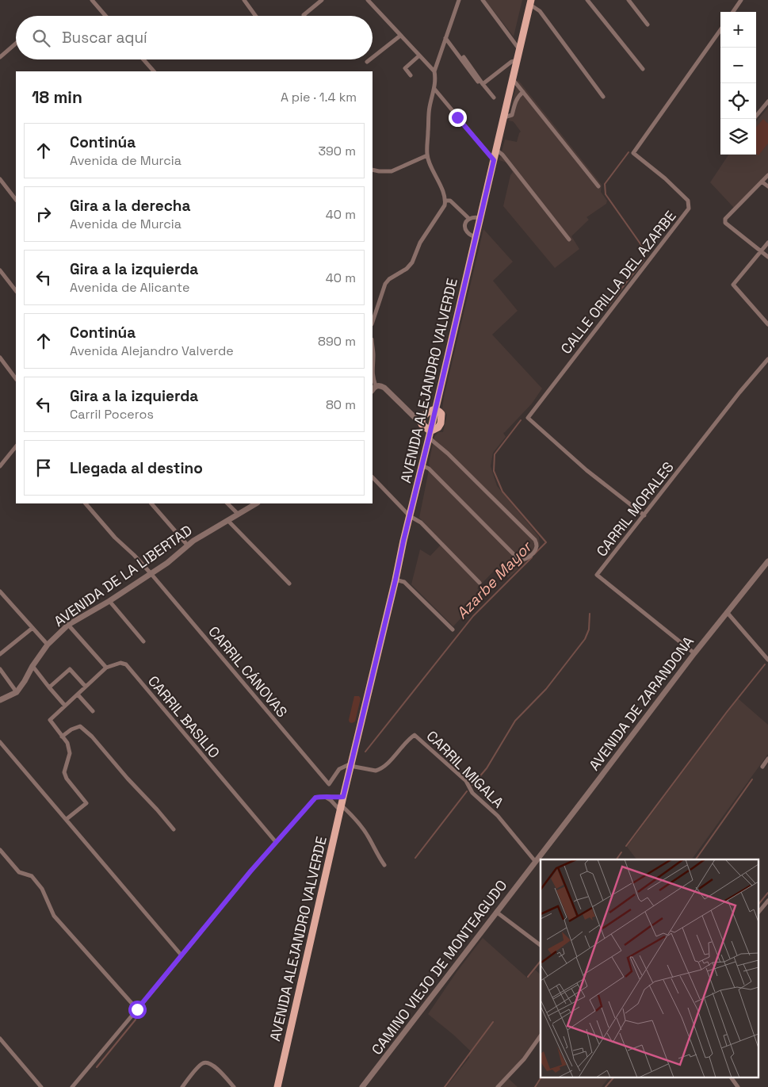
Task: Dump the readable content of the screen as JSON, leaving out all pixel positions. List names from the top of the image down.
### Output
{
  "streets": {
    "main road": ["AVENIDA ALEJANDRO VALVERDE"],
    "street": [
      "CALLE ORILLA DEL AZARBE",
      "CARRIL MORALES",
      "AVENIDA DE LA LIBERTAD",
      "CARRIL CÁNOVAS",
      "AVENIDA DE ZARANDONA",
      "CARRIL BASILIO",
      "CARRIL MIGALA",
      "CAMINO VIEJO DE MONTEAGUDO"
    ]
  },
  "crossings": [
    ["CALLE ORILLA DEL AZARBE", "CARRIL MORALES"],
    ["AVENIDA ALEJANDRO VALVERDE", "CARRIL CÁNOVAS"],
    ["AVENIDA ALEJANDRO VALVERDE", "CARRIL MIGALA"],
    ["CARRIL MORALES", "AVENIDA DE ZARANDONA"],
    ["AVENIDA DE LA LIBERTAD", "CARRIL CÁNOVAS"],
    ["CARRIL CÁNOVAS", "CARRIL MIGALA"],
    ["AVENIDA DE ZARANDONA", "CARRIL MIGALA"],
    ["AVENIDA DE ZARANDONA", "CAMINO VIEJO DE MONTEAGUDO"],
    ["CARRIL MIGALA", "CAMINO VIEJO DE MONTEAGUDO"]
  ],
  "water": ["Azarbe Mayor"],
  "page": {
    "map_buttons": ["+", "−"],
    "search": "Buscar aquí",
    "heading": ["18 min", "A pie · 1.4 km"],
    "list": [
      ["Continúa", "Avenida de Murcia", "390 m"],
      ["Gira a la derecha", "Avenida de Murcia", "40 m"],
      ["Gira a la izquierda", "Avenida de Alicante", "40 m"],
      ["Continúa", "Avenida Alejandro Valverde", "890 m"],
      ["Gira a la izquierda", "Carril Poceros", "80 m"],
      "Llegada al destino"
    ]
  }
}
